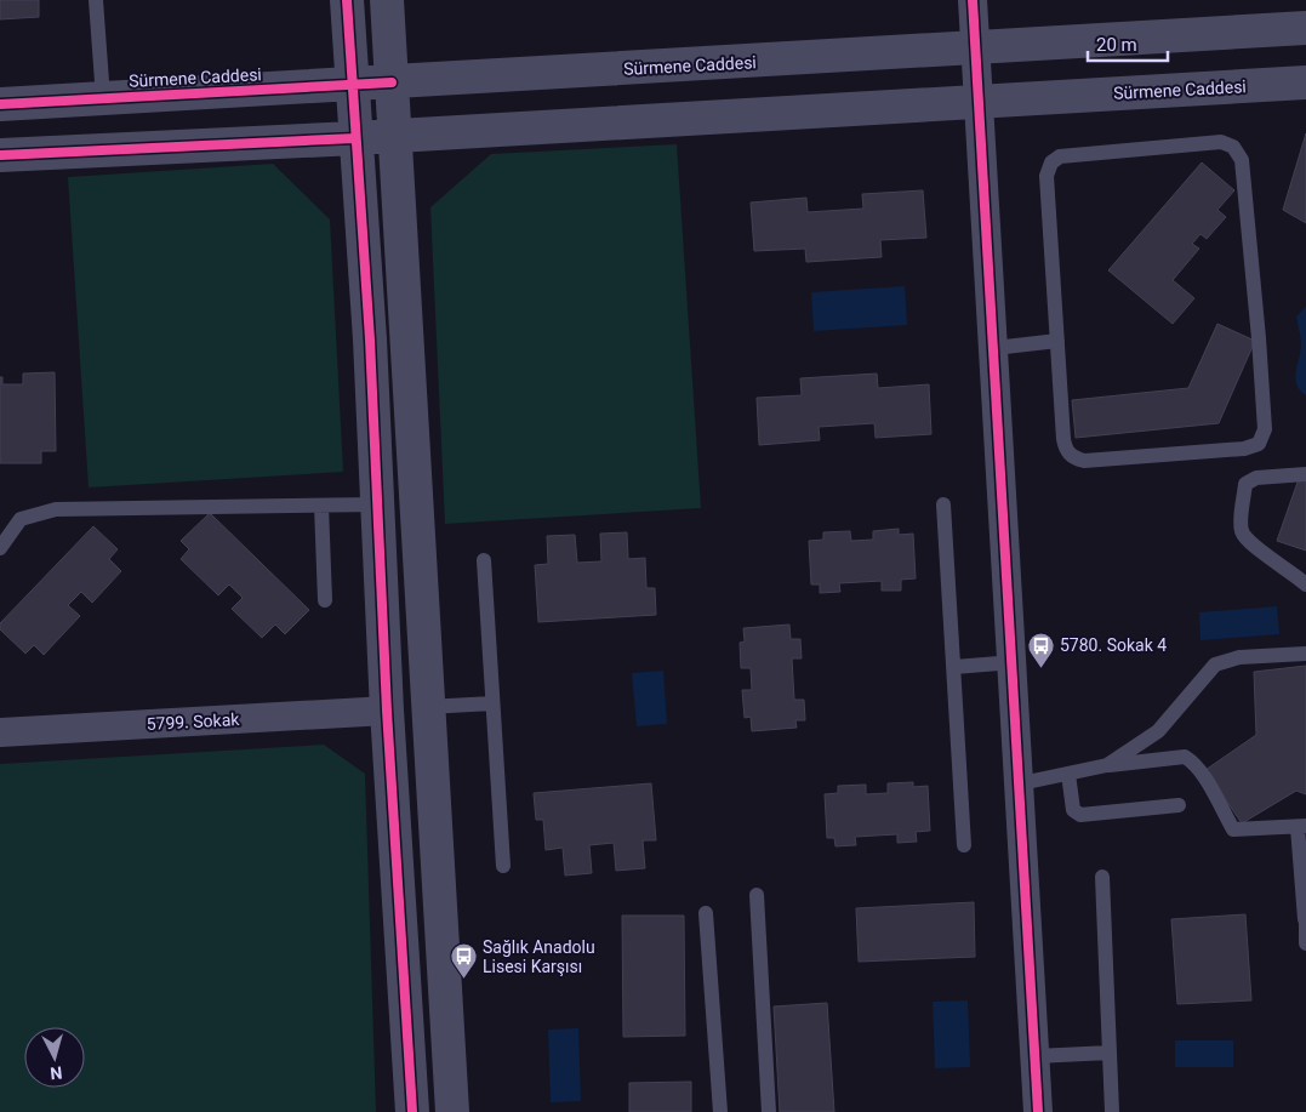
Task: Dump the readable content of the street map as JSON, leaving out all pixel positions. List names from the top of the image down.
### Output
{
  "streets": {
    "street": ["Sürmene Caddesi", "5799. Sokak"]
  },
  "places": {
    "bus stop": ["5780. Sokak 4", "Sağlık Anadolu Lisesi Karşısı"]
  },
  "scale_bar": "20 m",
  "north": "bottom"
}
